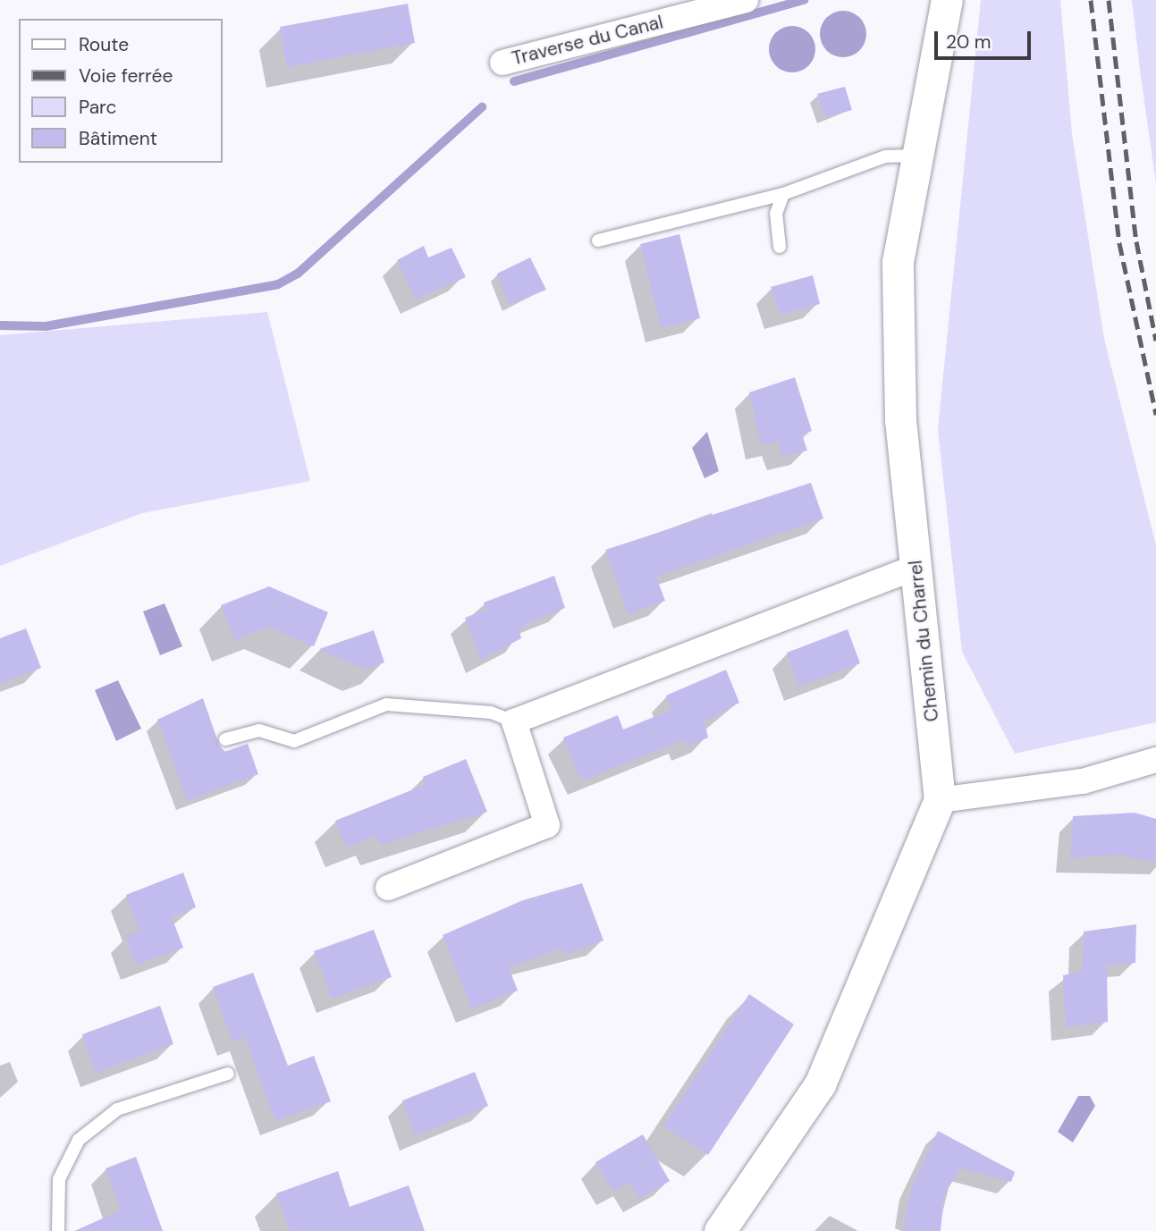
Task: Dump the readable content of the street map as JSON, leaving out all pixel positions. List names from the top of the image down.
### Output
{
  "streets": {
    "street": ["Traverse du Canal", "Chemin du Charrel"]
  },
  "legend": [
    "Route",
    "Voie ferrée",
    "Parc",
    "Bâtiment"
  ],
  "scale_bar": "20 m"
}
